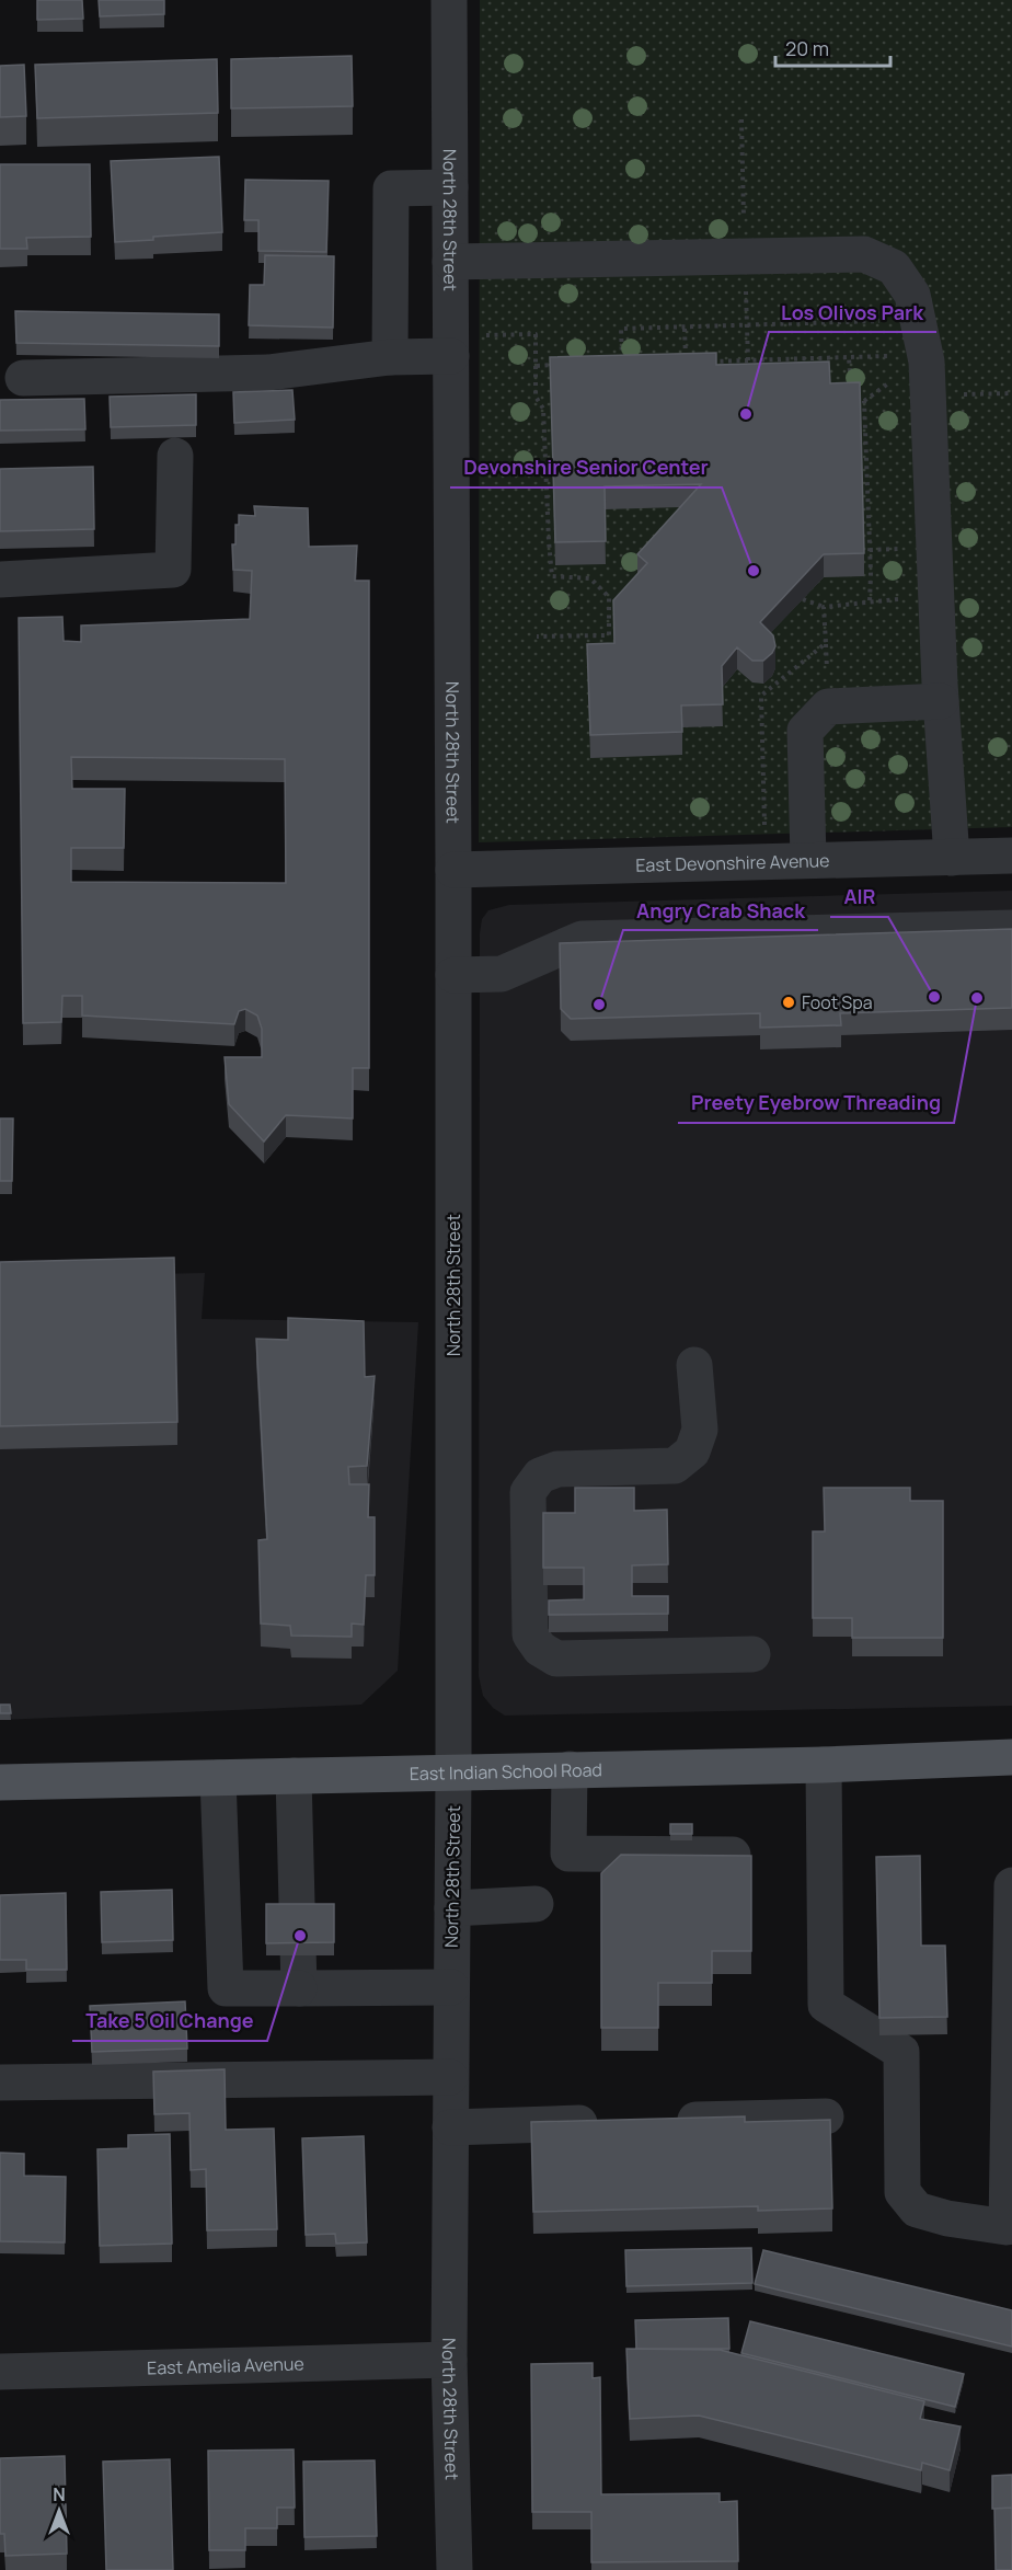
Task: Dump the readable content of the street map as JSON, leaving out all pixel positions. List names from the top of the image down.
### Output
{
  "streets": {
    "main road": ["East Indian School Road"],
    "street": ["North 28th Street", "East Devonshire Avenue", "East Amelia Avenue"]
  },
  "crossings": [
    ["North 28th Street", "East Devonshire Avenue"],
    ["North 28th Street", "East Indian School Road"],
    ["North 28th Street", "East Amelia Avenue"]
  ],
  "places": [
    "Los Olivos Park",
    "Devonshire Senior Center",
    "AIR",
    "Preety Eyebrow Threading",
    "Foot Spa",
    "Angry Crab Shack",
    "Take 5 Oil Change"
  ],
  "scale_bar": "20 m",
  "north": "top"
}
